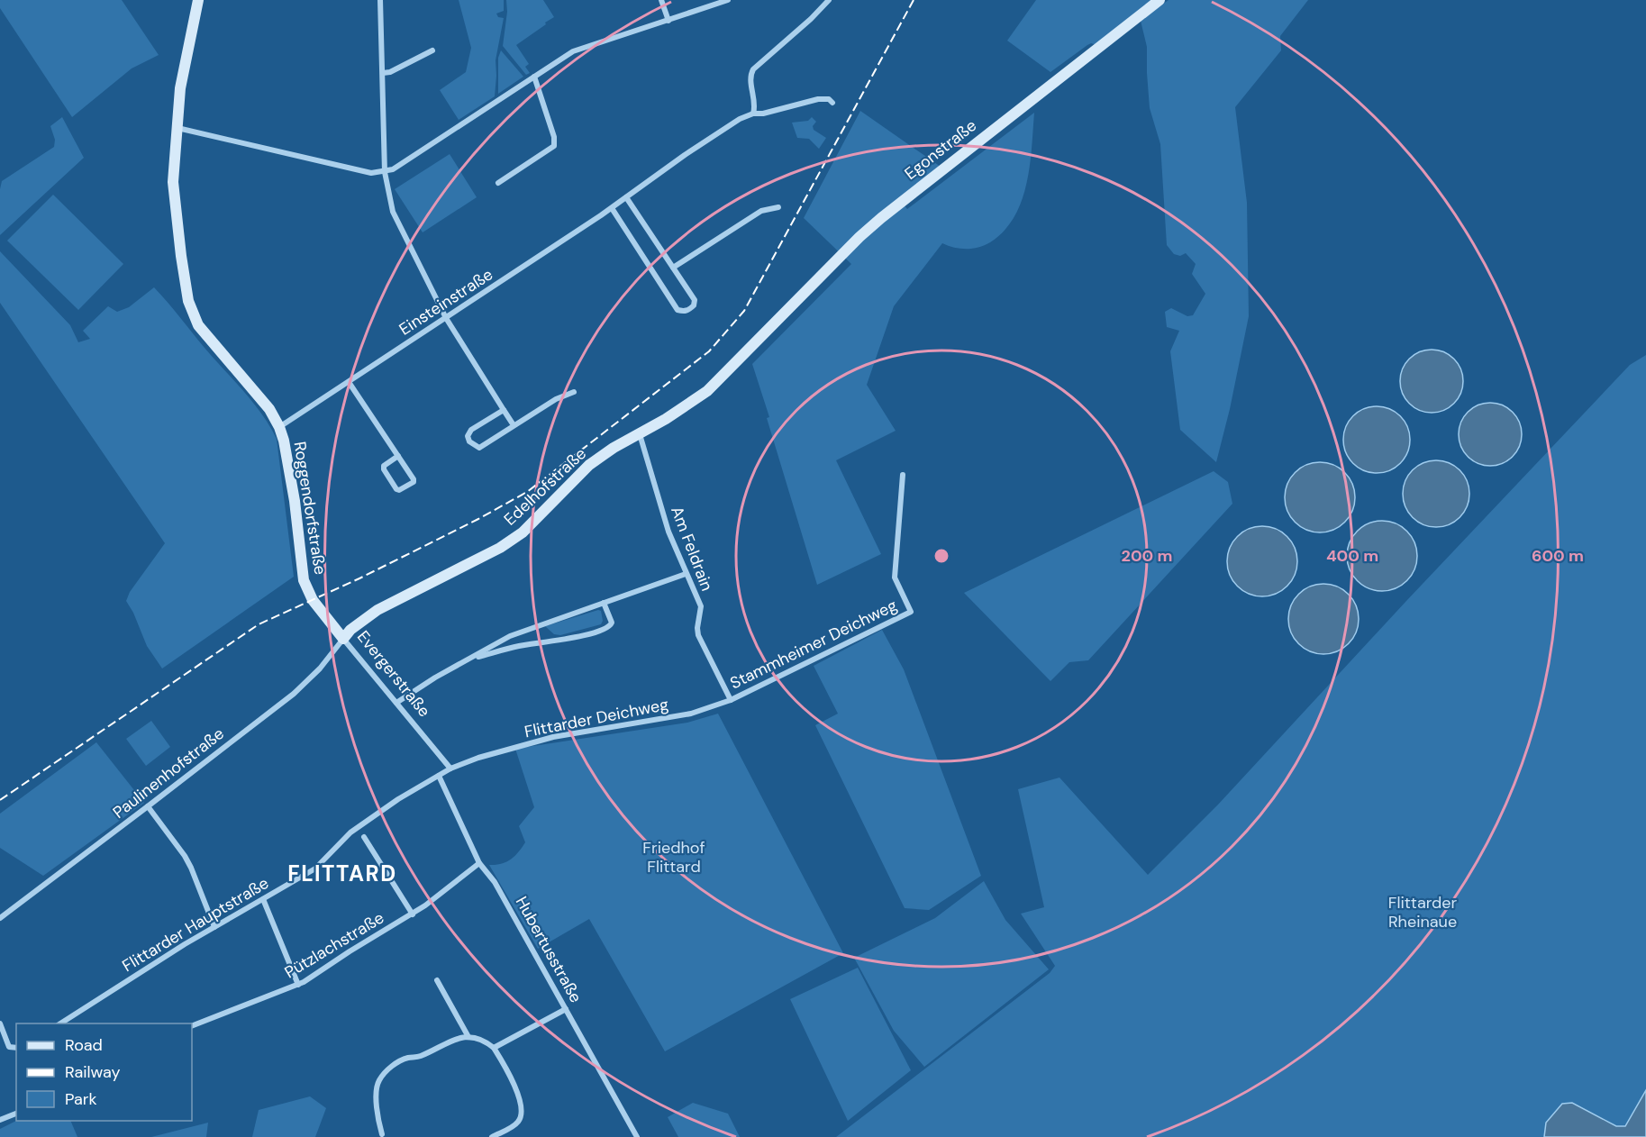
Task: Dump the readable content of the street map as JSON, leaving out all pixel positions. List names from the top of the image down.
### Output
{
  "streets": {
    "street": [
      "Egonstraße",
      "Einsteinstraße",
      "Edelhofstraße",
      "Roggendorfstraße",
      "Am Feldrain",
      "Stammheimer Deichweg",
      "Evergerstraße",
      "Flittarder Deichweg",
      "Paulinenhofstraße",
      "Flittarder Hauptstraße",
      "Pützlachstraße",
      "Hubertusstraße"
    ]
  },
  "crossings": [
    ["Egonstraße", "Edelhofstraße"],
    ["Einsteinstraße", "Roggendorfstraße"],
    ["Edelhofstraße", "Am Feldrain"],
    ["Edelhofstraße", "Evergerstraße"],
    ["Edelhofstraße", "Paulinenhofstraße"],
    ["Roggendorfstraße", "Evergerstraße"],
    ["Am Feldrain", "Stammheimer Deichweg"],
    ["Stammheimer Deichweg", "Flittarder Deichweg"],
    ["Evergerstraße", "Flittarder Deichweg"],
    ["Evergerstraße", "Paulinenhofstraße"],
    ["Evergerstraße", "Flittarder Hauptstraße"],
    ["Flittarder Deichweg", "Flittarder Hauptstraße"],
    ["Flittarder Hauptstraße", "Hubertusstraße"],
    ["Pützlachstraße", "Hubertusstraße"]
  ],
  "districts": ["FLITTARD"],
  "parks": ["Friedhof Flittard", "Flittarder Rheinaue"],
  "legend": ["Road", "Railway", "Park"],
  "rings": ["200 m", "400 m", "600 m"]
}
